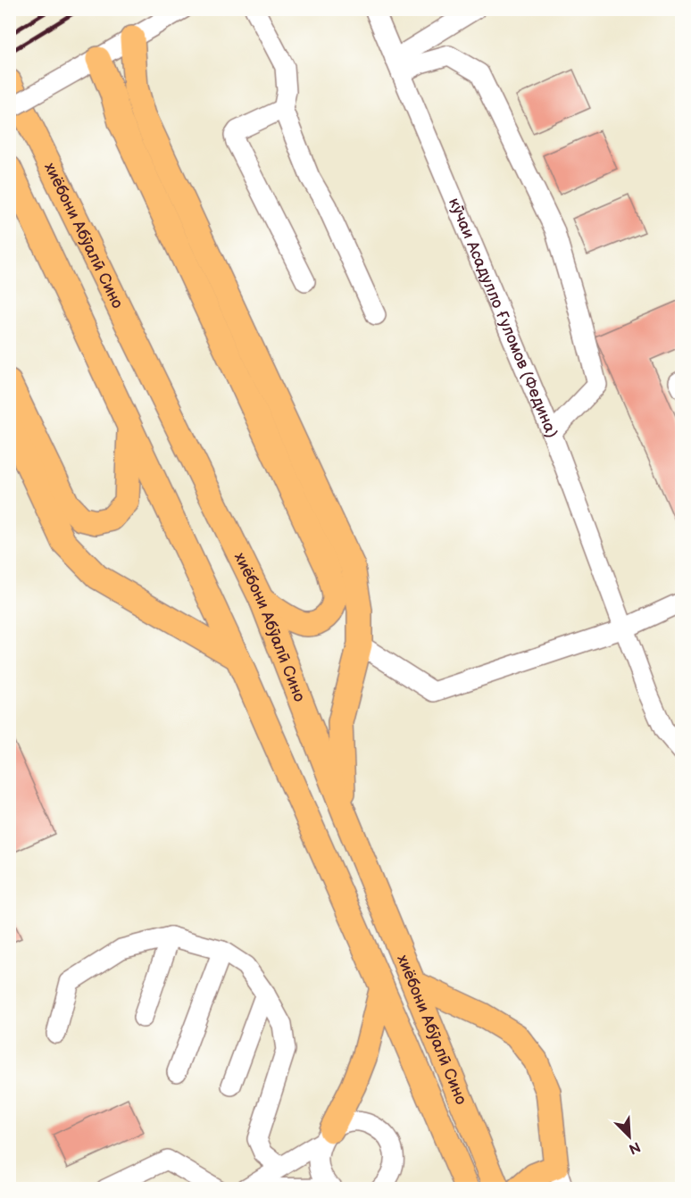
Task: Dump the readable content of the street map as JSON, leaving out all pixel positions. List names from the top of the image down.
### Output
{
  "streets": {
    "main road": ["хиёбони Абӯалӣ Сино"],
    "street": ["кӯчаи Асадулло Ғуломов (Федина)"]
  },
  "north": "bottom right"
}
